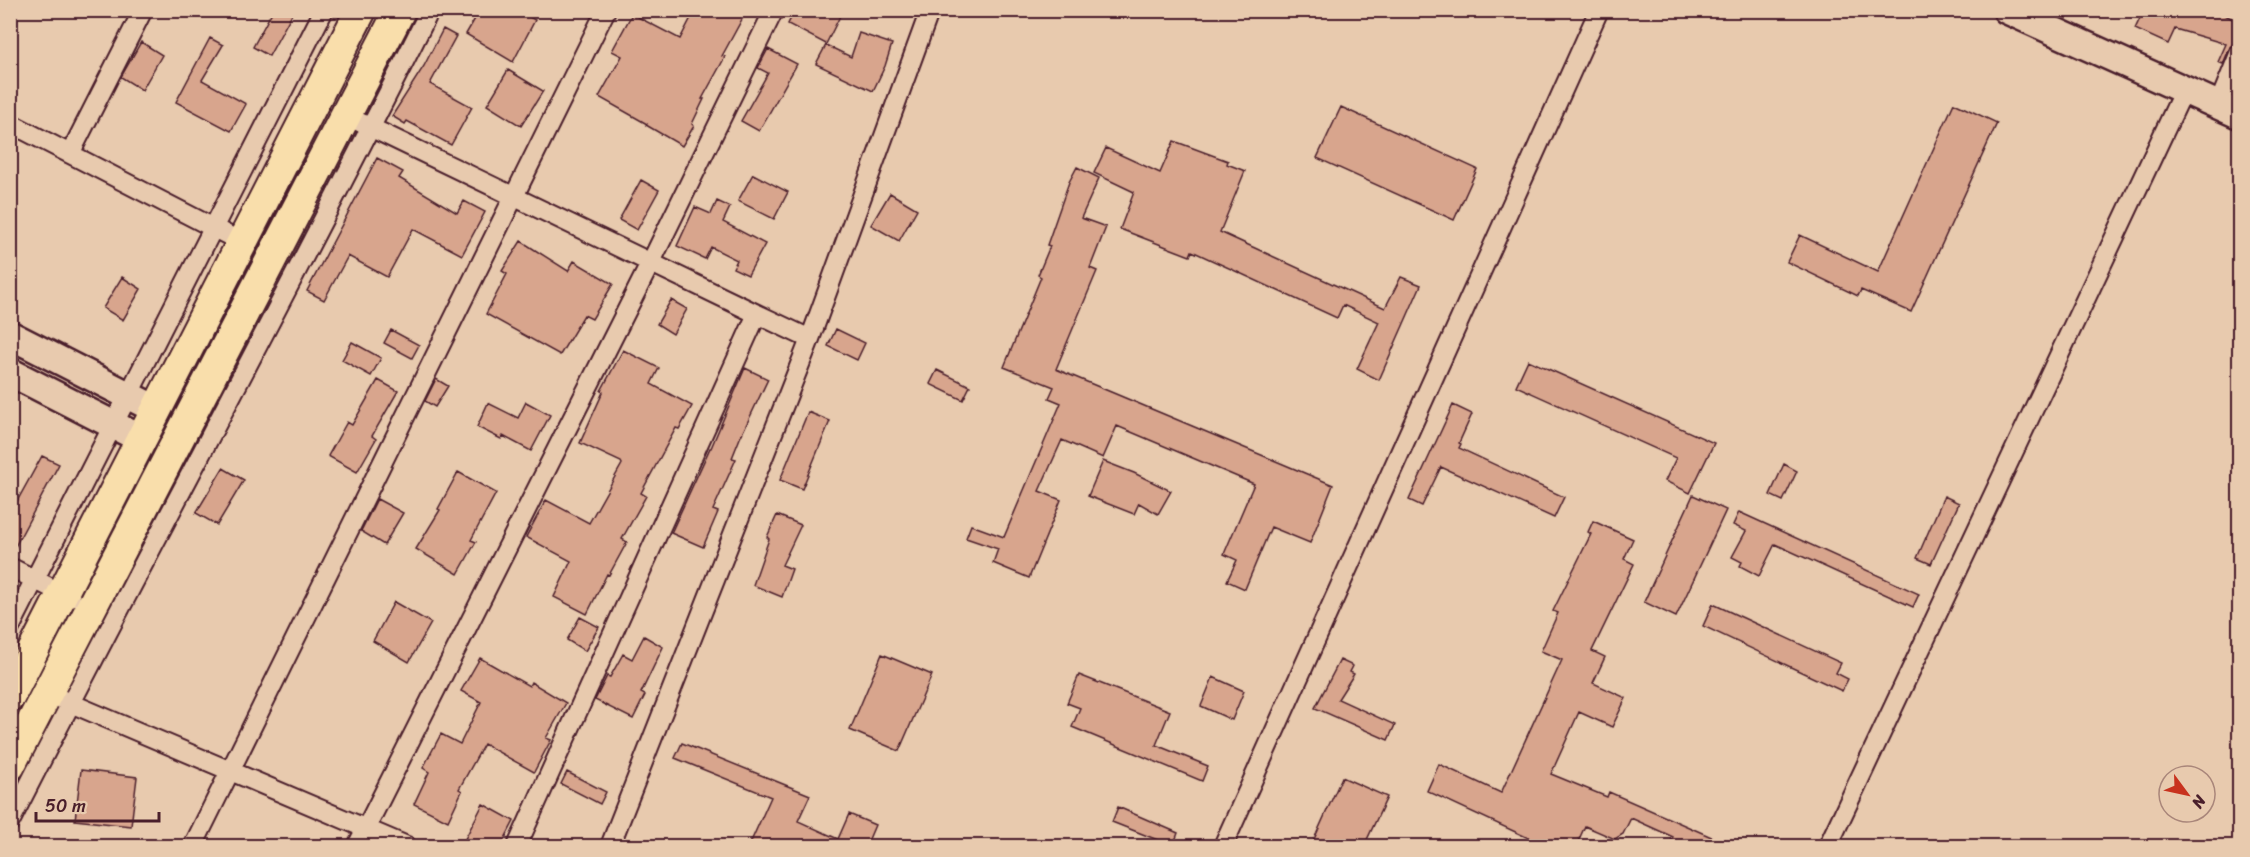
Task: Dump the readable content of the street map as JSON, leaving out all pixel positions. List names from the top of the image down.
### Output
{
  "scale_bar": "50 m",
  "north": "bottom right"
}
